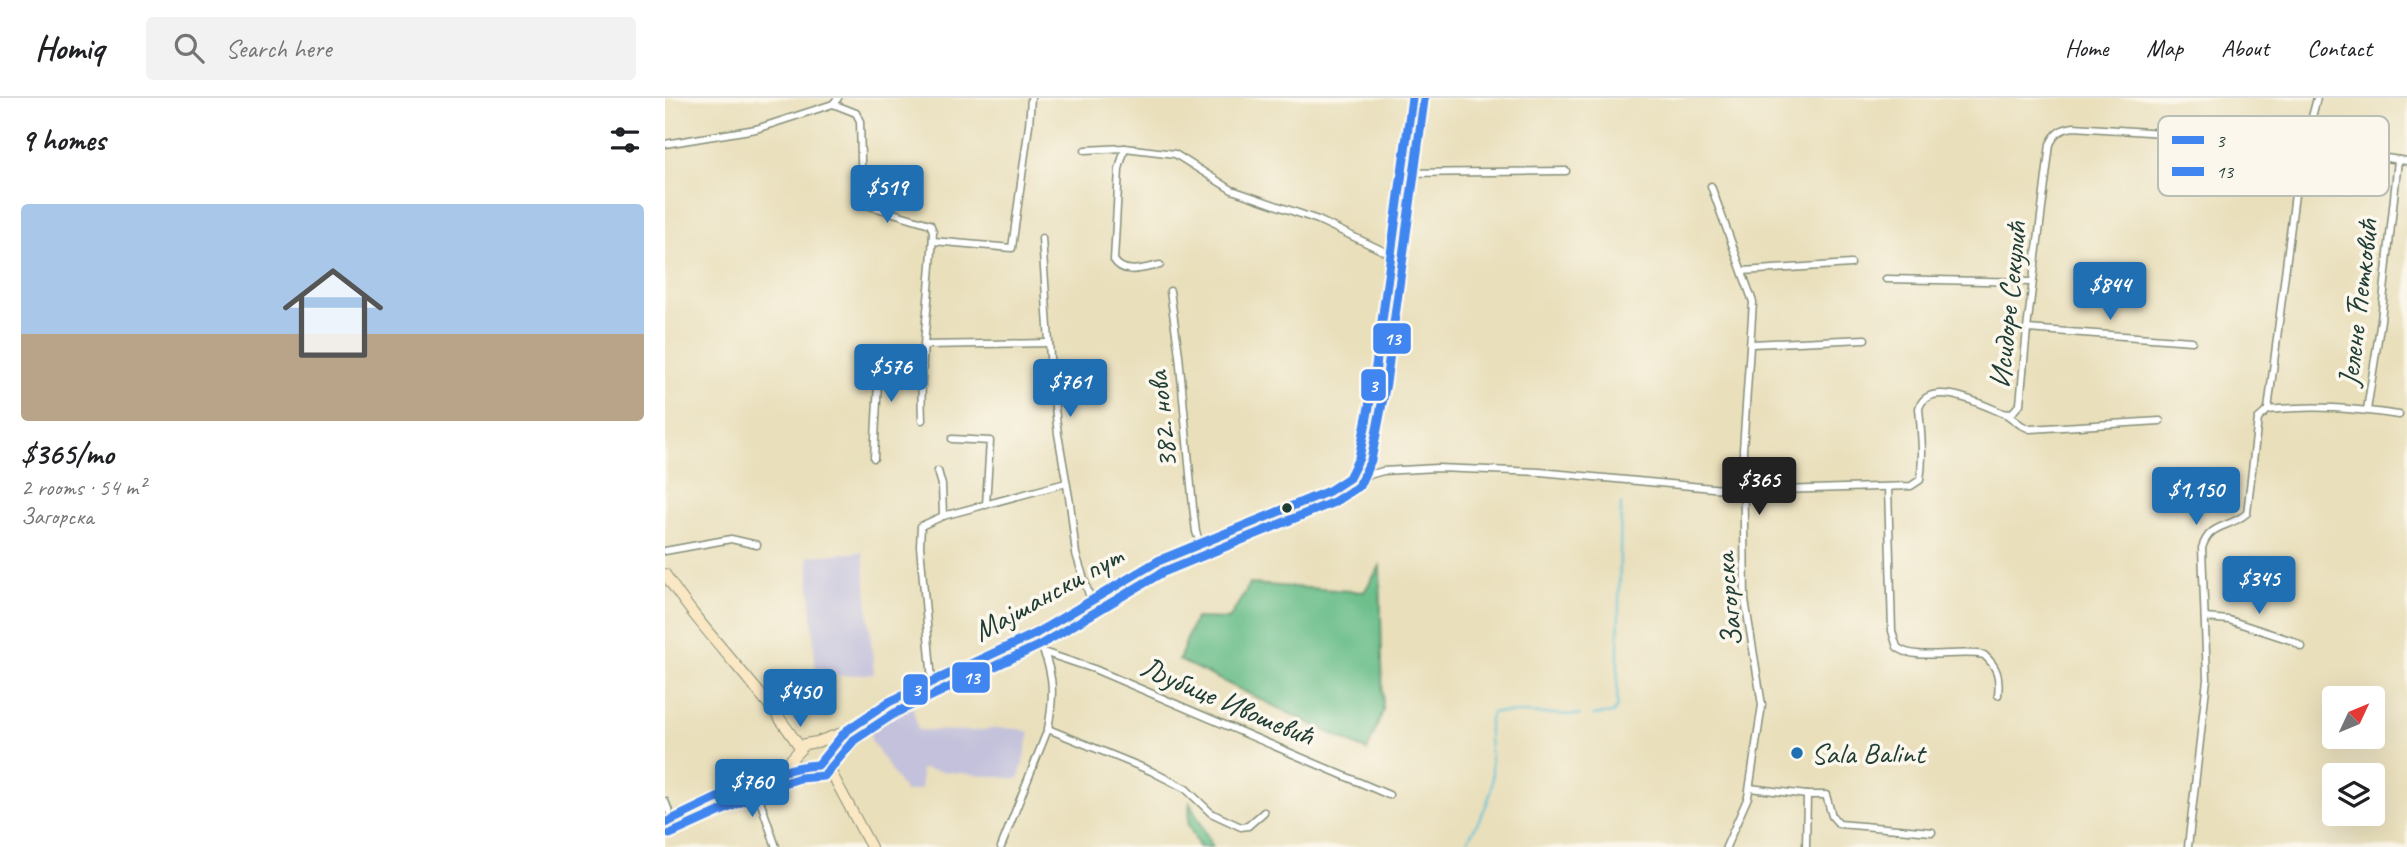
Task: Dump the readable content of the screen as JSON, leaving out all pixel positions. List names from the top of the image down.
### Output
{
  "streets": {
    "street": [
      "Јелене Ћетковић",
      "Исидоре Секулић",
      "382. нова",
      "Мајшански пут",
      "Загорска",
      "Љубице Ивошевић"
    ]
  },
  "crossings": [
    ["Јелене Ћетковић", "Исидоре Секулић"],
    ["Исидоре Секулић", "Мајшански пут"],
    ["Исидоре Секулић", "Загорска"],
    ["382. нова", "Мајшански пут"]
  ],
  "places": ["Sala Balint"],
  "lines": ["transit line 3", "transit line 13"],
  "legend": ["3", "13"],
  "north": "top right",
  "page": {
    "header": "Homiq",
    "search": "Search here",
    "nav": [
      "Home",
      "Map",
      "About",
      "Contact"
    ],
    "heading": "9 homes",
    "price": [
      "$519",
      "$844",
      "$576",
      "$761",
      "$365",
      "$1,150",
      "$345",
      "$450",
      "$760"
    ],
    "list": [
      {
        "name": "$365/mo",
        "note": "2 rooms · 54 m² · Загорска"
      }
    ]
  }
}
